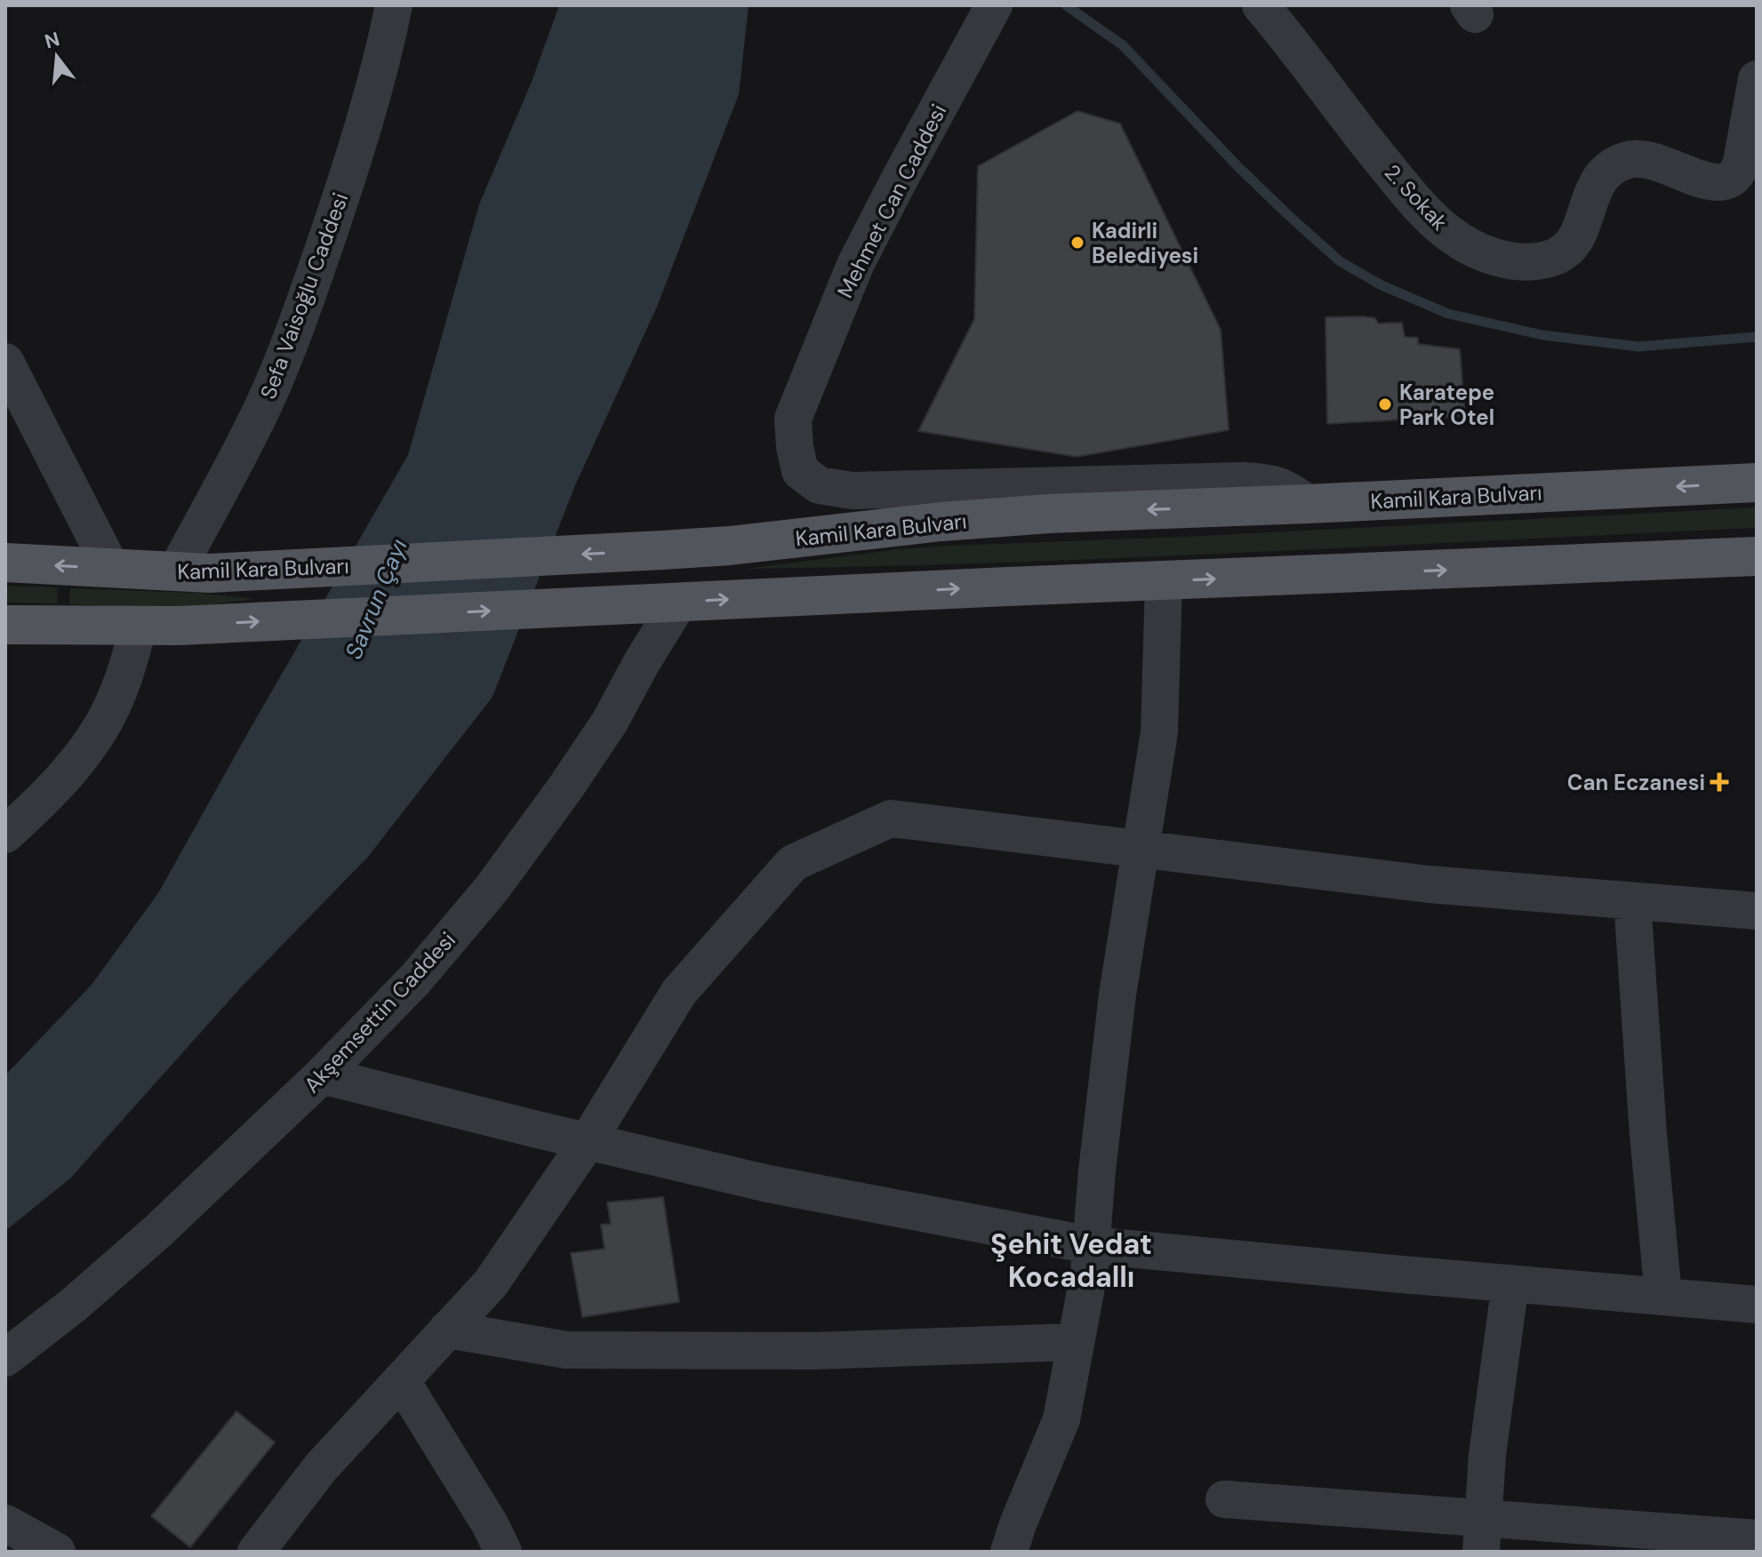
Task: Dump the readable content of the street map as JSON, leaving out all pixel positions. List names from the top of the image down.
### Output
{
  "streets": {
    "main road": ["Kamil Kara Bulvarı"],
    "street": [
      "2. Sokak",
      "Mehmet Can Caddesi",
      "Sefa Vaisoğlu Caddesi",
      "Akşemsettin Caddesi"
    ]
  },
  "crossings": [
    ["Mehmet Can Caddesi", "Kamil Kara Bulvarı"],
    ["Sefa Vaisoğlu Caddesi", "Kamil Kara Bulvarı"]
  ],
  "districts": ["Şehit Vedat Kocadallı"],
  "water": ["Savrun Çayı"],
  "places": {
    "other": ["Kadirli Belediyesi", "Karatepe Park Otel"],
    "health": ["Can Eczanesi"]
  },
  "north": "top"
}
